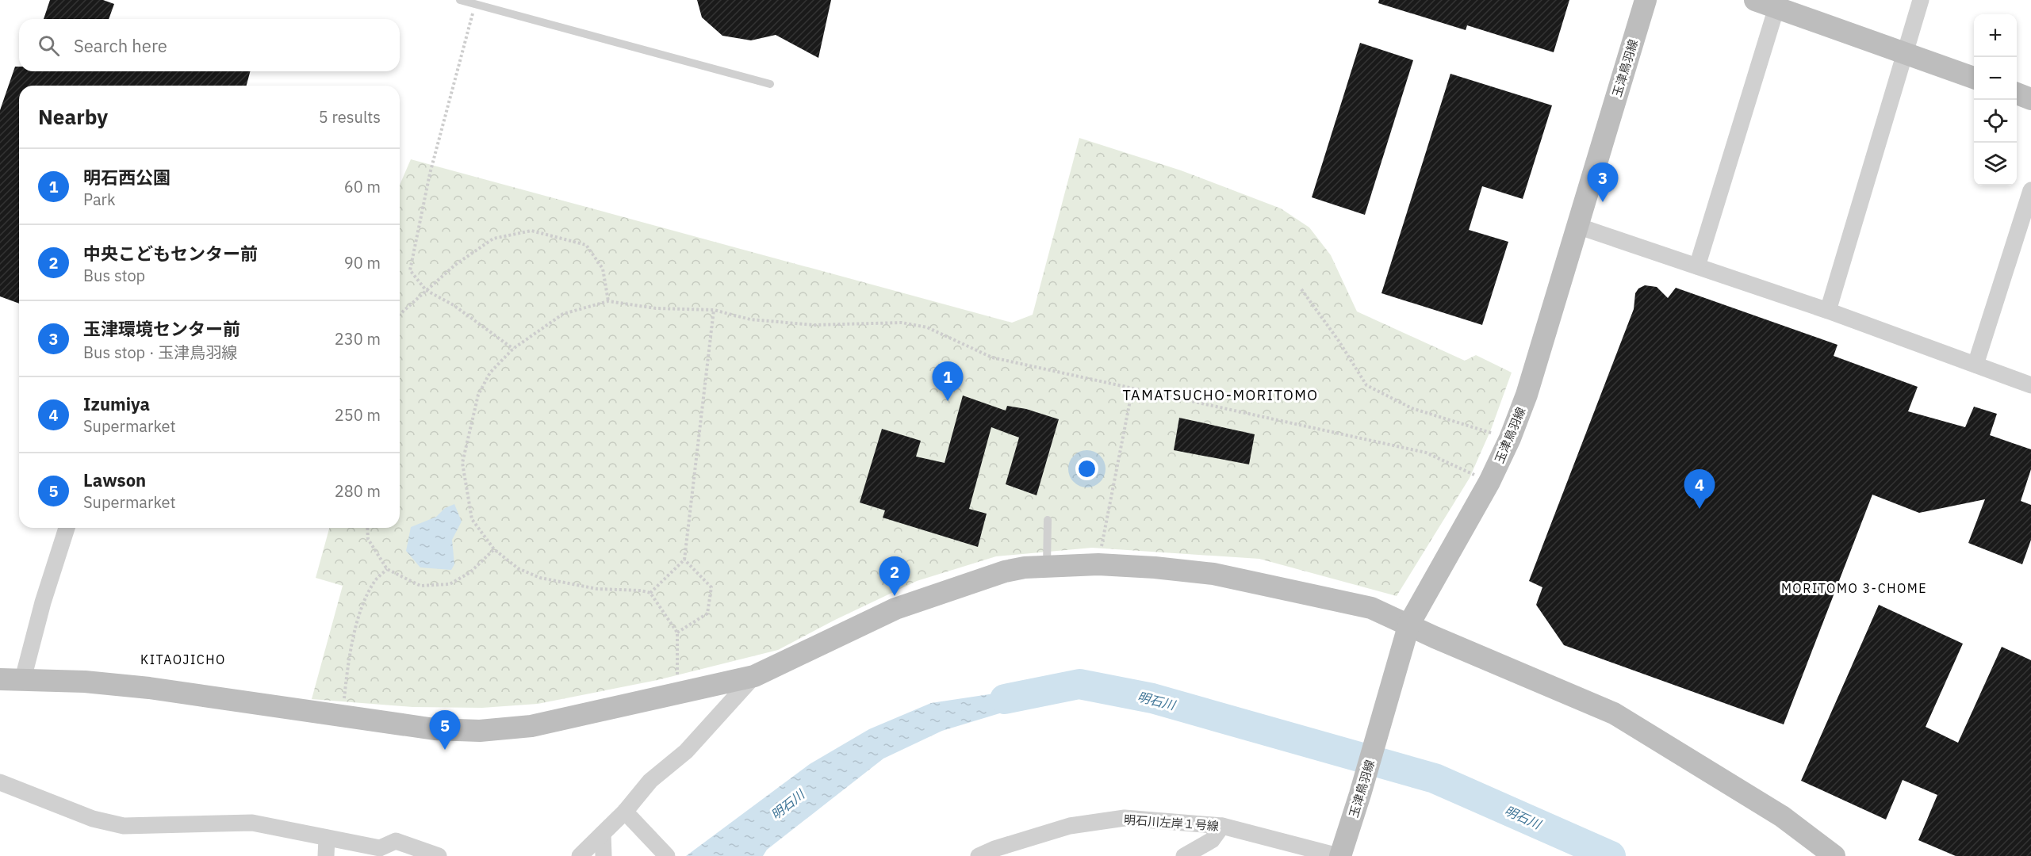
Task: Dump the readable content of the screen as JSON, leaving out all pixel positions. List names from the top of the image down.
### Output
{
  "streets": {
    "street": ["玉津鳥羽線", "明石川左岸１号線"]
  },
  "crossings": [
    ["玉津鳥羽線", "明石川左岸１号線"]
  ],
  "districts": ["TAMATSUCHO-MORITOMO", "MORITOMO 3-CHOME", "KITAOJICHO"],
  "water": ["明石川"],
  "page": {
    "map_buttons": ["+", "−"],
    "search": "Search here",
    "heading": ["Nearby", "5 results"],
    "list": [
      {
        "mark": "1",
        "name": "明石西公園",
        "note": "Park",
        "value": "60 m"
      },
      {
        "mark": "2",
        "name": "中央こどもセンター前",
        "note": "Bus stop",
        "value": "90 m"
      },
      {
        "mark": "3",
        "name": "玉津環境センター前",
        "note": "Bus stop · 玉津鳥羽線",
        "value": "230 m"
      },
      {
        "mark": "4",
        "name": "Izumiya",
        "note": "Supermarket",
        "value": "250 m"
      },
      {
        "mark": "5",
        "name": "Lawson",
        "note": "Supermarket",
        "value": "280 m"
      }
    ],
    "pins": [
      "3",
      "1",
      "4",
      "2",
      "5"
    ]
  }
}
